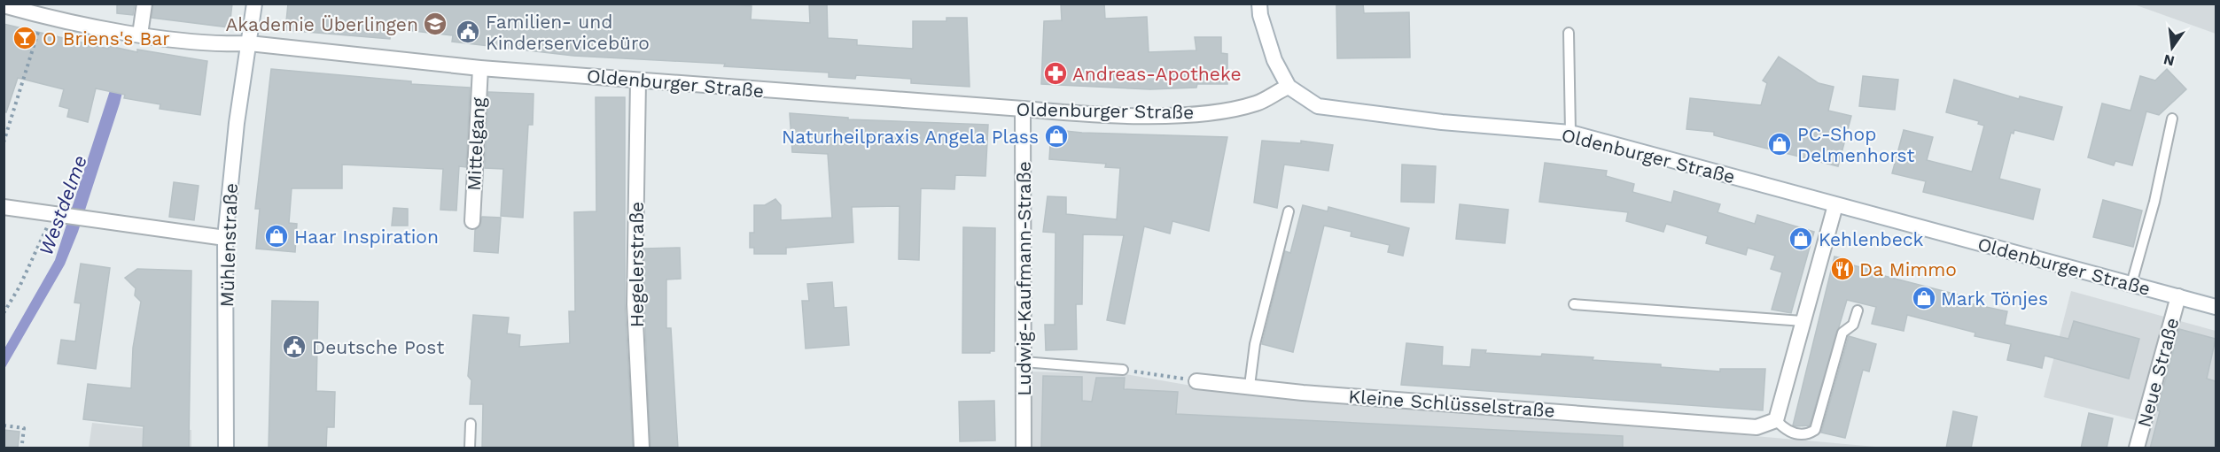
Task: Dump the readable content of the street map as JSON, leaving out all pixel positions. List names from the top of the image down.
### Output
{
  "streets": {
    "street": [
      "Oldenburger Straße",
      "Mittelgang",
      "Mühlenstraße",
      "Hegelerstraße",
      "Ludwig-Kaufmann-Straße",
      "Neue Straße",
      "Kleine Schlüsselstraße"
    ]
  },
  "crossings": [
    ["Oldenburger Straße", "Mittelgang"],
    ["Oldenburger Straße", "Mühlenstraße"],
    ["Oldenburger Straße", "Hegelerstraße"],
    ["Oldenburger Straße", "Ludwig-Kaufmann-Straße"],
    ["Oldenburger Straße", "Neue Straße"]
  ],
  "water": ["Westdelme"],
  "places": {
    "school or university": ["Akademie Überlingen"],
    "public building": ["Familien- und Kinderservicebüro", "Deutsche Post"],
    "bar": ["O Briens's Bar"],
    "pharmacy": ["Andreas-Apotheke"],
    "shop": [
      "Naturheilpraxis Angela Plass",
      "PC-Shop Delmenhorst",
      "Haar Inspiration",
      "Kehlenbeck",
      "Mark Tönjes"
    ],
    "restaurant": ["Da Mimmo"]
  },
  "north": "bottom"
}
